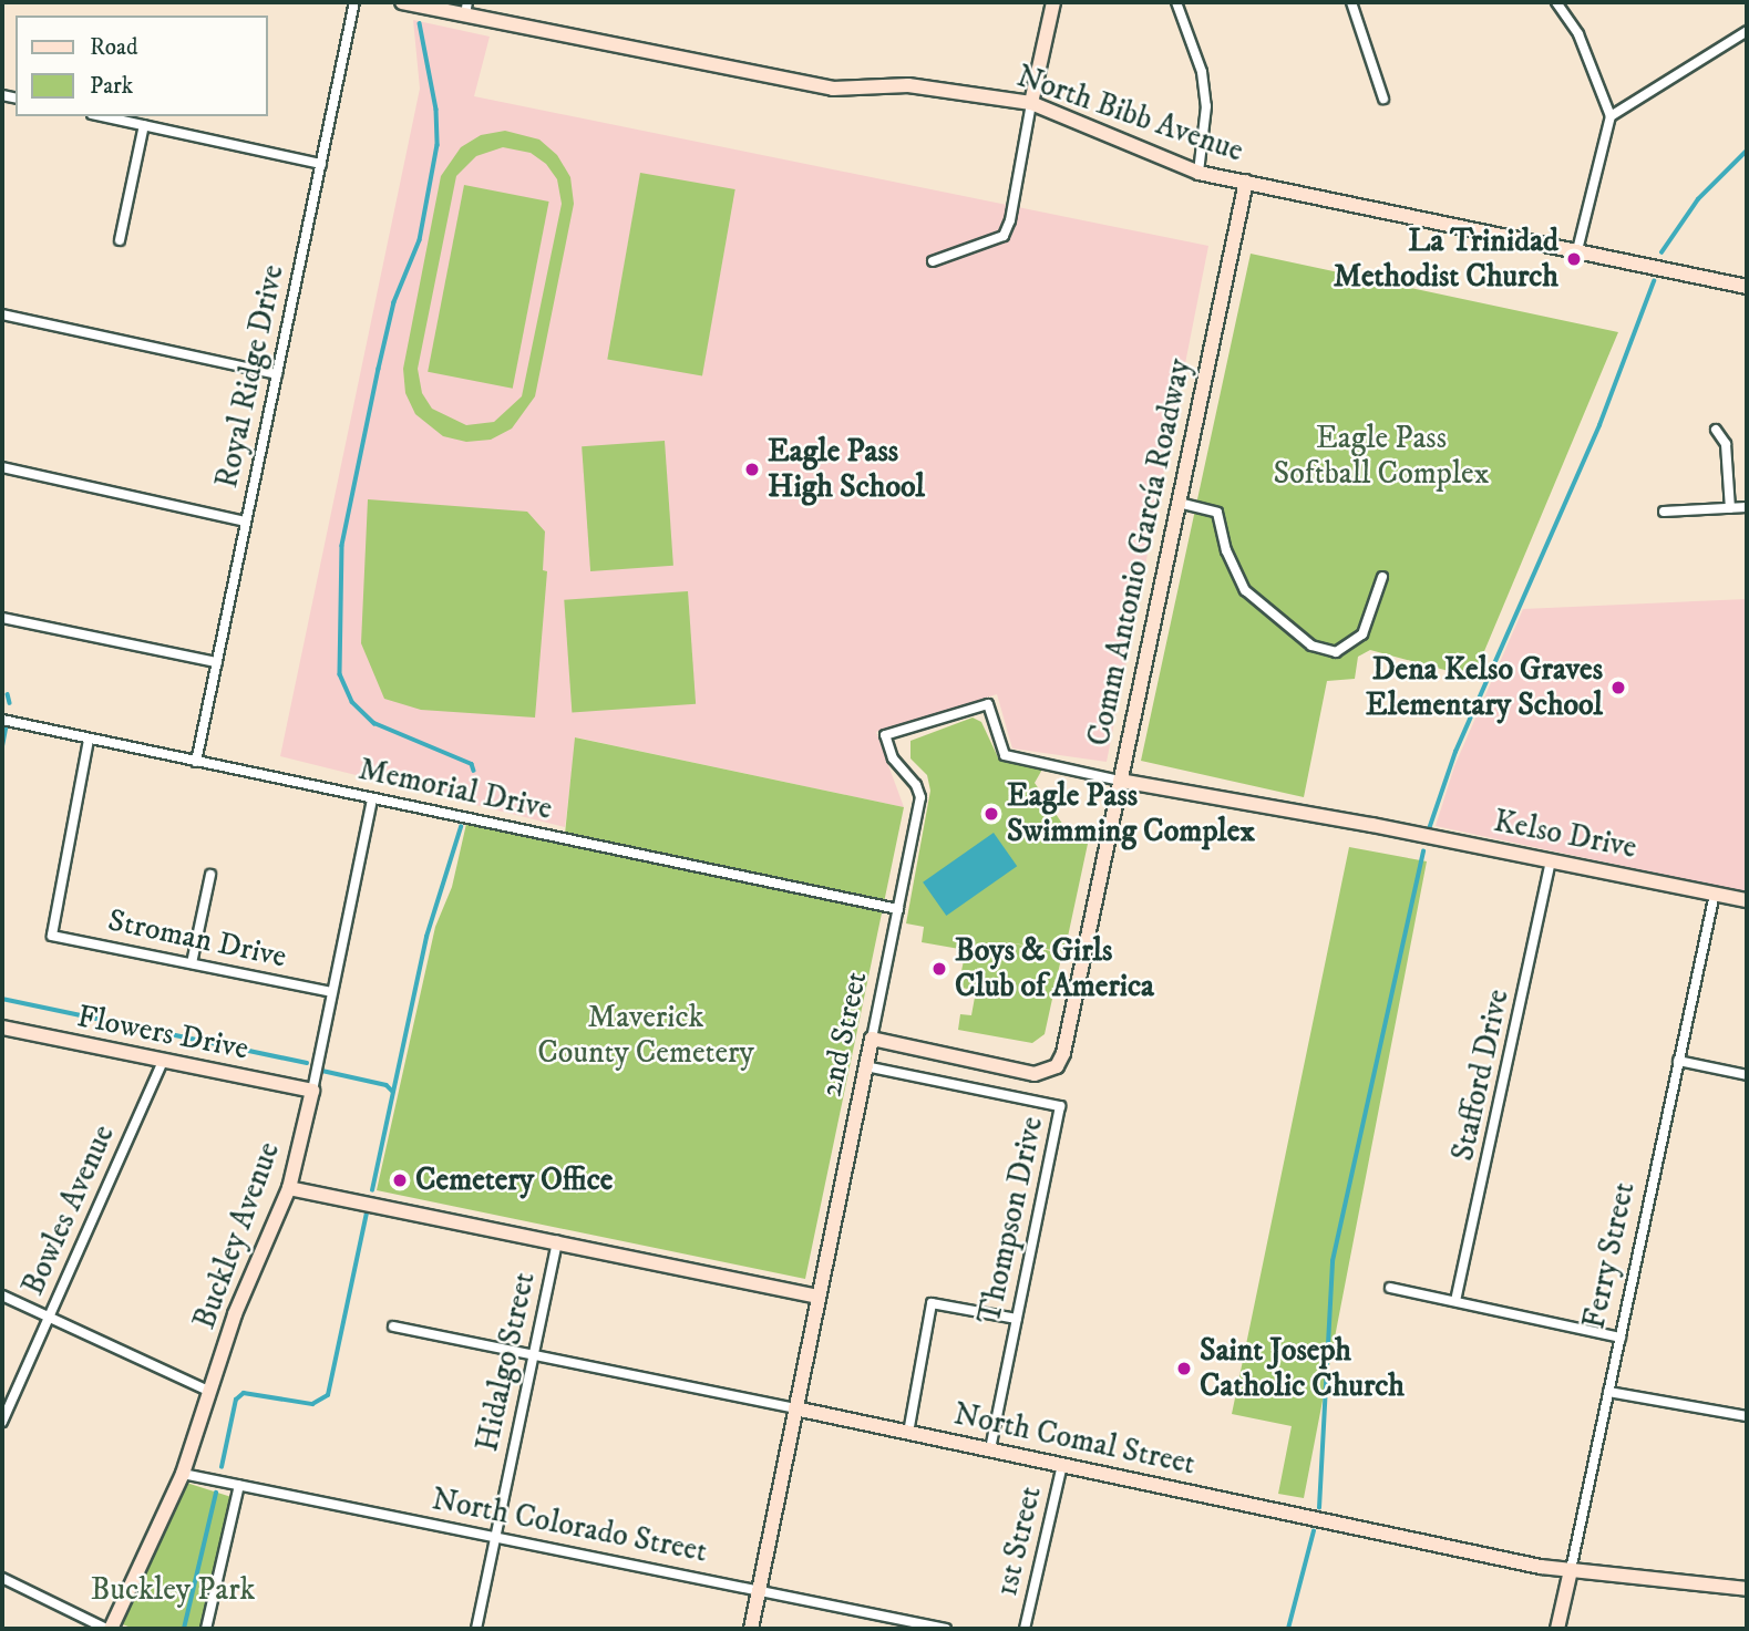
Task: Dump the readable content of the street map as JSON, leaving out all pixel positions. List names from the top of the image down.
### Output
{
  "streets": {
    "street": [
      "North Bibb Avenue",
      "Royal Ridge Drive",
      "Comm Antonio García Roadway",
      "Memorial Drive",
      "Kelso Drive",
      "Stroman Drive",
      "Flowers Drive",
      "2nd Street",
      "Stafford Drive",
      "Bowles Avenue",
      "Thompson Drive",
      "Buckley Avenue",
      "Ferry Street",
      "Hidalgo Street",
      "North Comal Street",
      "North Colorado Street",
      "1st Street"
    ]
  },
  "crossings": [
    ["North Bibb Avenue", "Comm Antonio García Roadway"],
    ["Royal Ridge Drive", "Memorial Drive"],
    ["Comm Antonio García Roadway", "Kelso Drive"],
    ["Comm Antonio García Roadway", "2nd Street"],
    ["Memorial Drive", "Stroman Drive"],
    ["Memorial Drive", "2nd Street"],
    ["Memorial Drive", "Buckley Avenue"],
    ["Kelso Drive", "2nd Street"],
    ["Kelso Drive", "Stafford Drive"],
    ["Kelso Drive", "Ferry Street"],
    ["Stroman Drive", "Buckley Avenue"],
    ["Flowers Drive", "Bowles Avenue"],
    ["Flowers Drive", "Buckley Avenue"],
    ["2nd Street", "Thompson Drive"],
    ["2nd Street", "North Comal Street"],
    ["2nd Street", "North Colorado Street"],
    ["Thompson Drive", "North Comal Street"],
    ["Buckley Avenue", "North Colorado Street"],
    ["Ferry Street", "North Comal Street"],
    ["Hidalgo Street", "North Comal Street"],
    ["Hidalgo Street", "North Colorado Street"],
    ["North Comal Street", "1st Street"]
  ],
  "parks": ["Eagle Pass Softball Complex", "Maverick County Cemetery", "Buckley Park"],
  "places": [
    "La Trinidad Methodist Church",
    "Eagle Pass High School",
    "Dena Kelso Graves Elementary School",
    "Eagle Pass Swimming Complex",
    "Boys & Girls Club of America",
    "Cemetery Office",
    "Saint Joseph Catholic Church"
  ],
  "legend": ["Road", "Park"]
}
